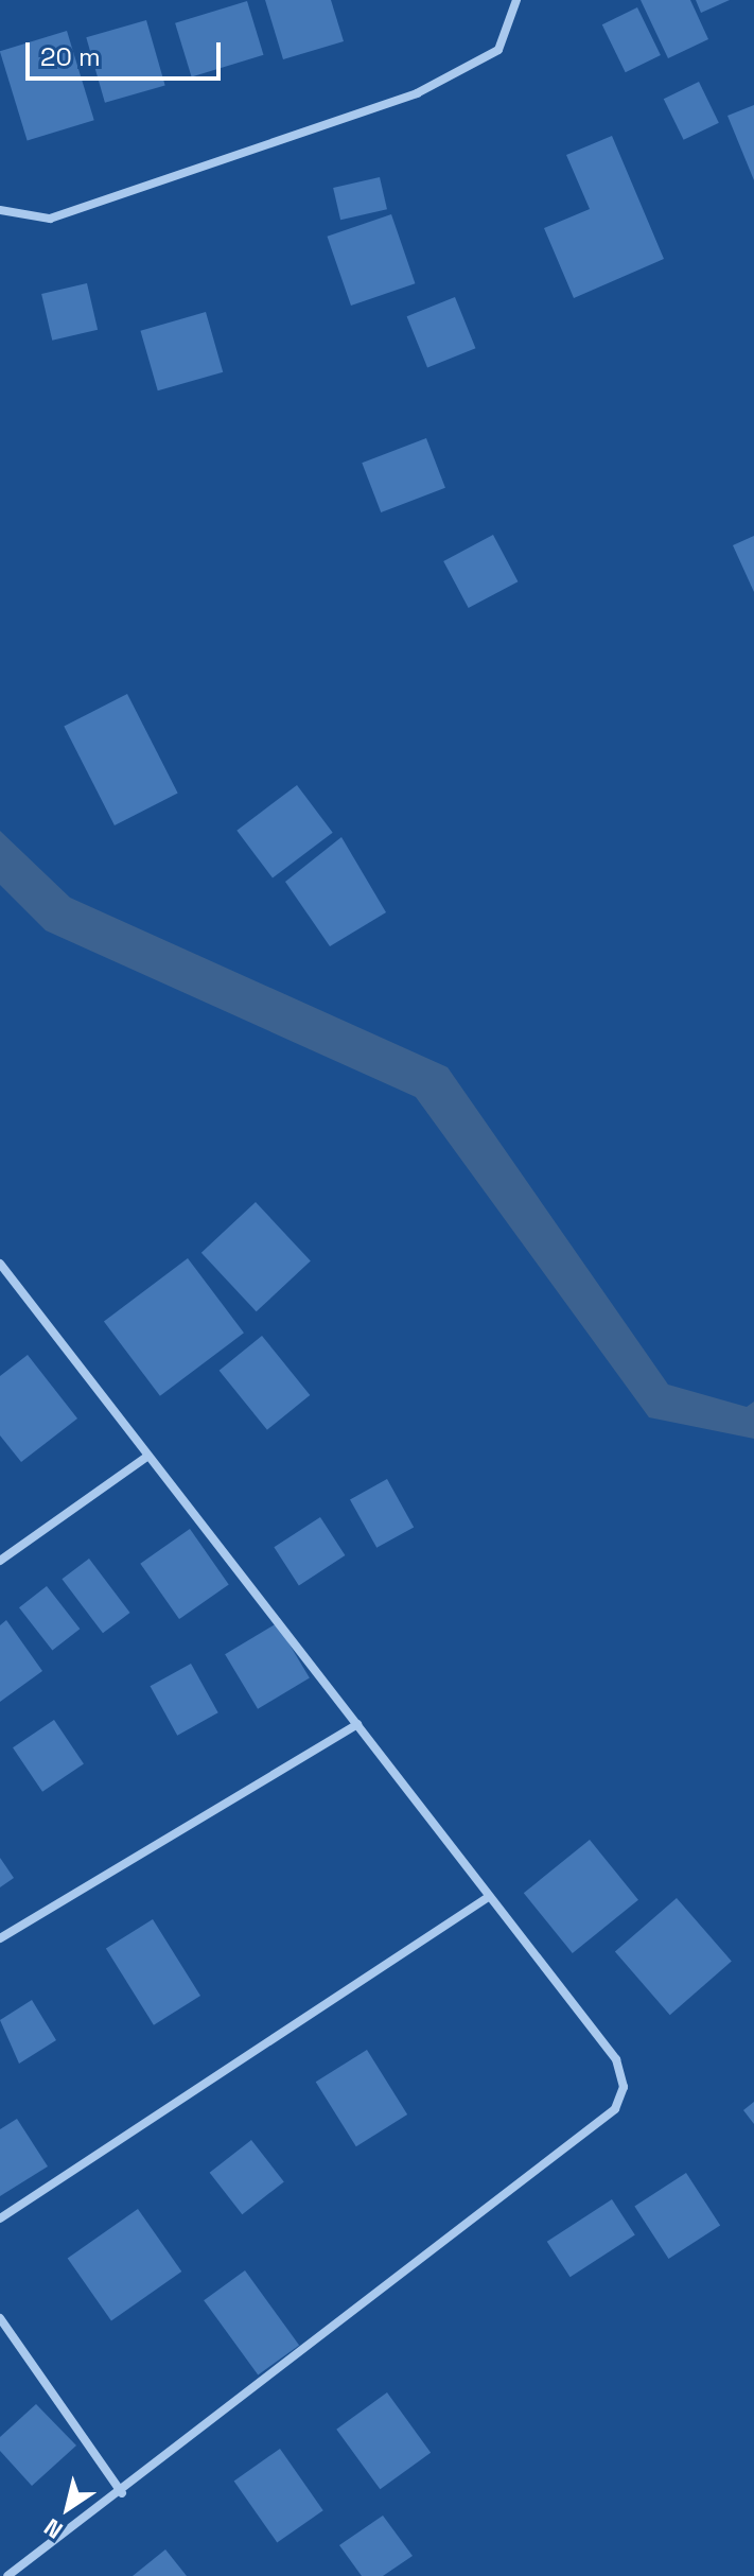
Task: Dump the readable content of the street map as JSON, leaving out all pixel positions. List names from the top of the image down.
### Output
{
  "scale_bar": "20 m",
  "north": "bottom left"
}
